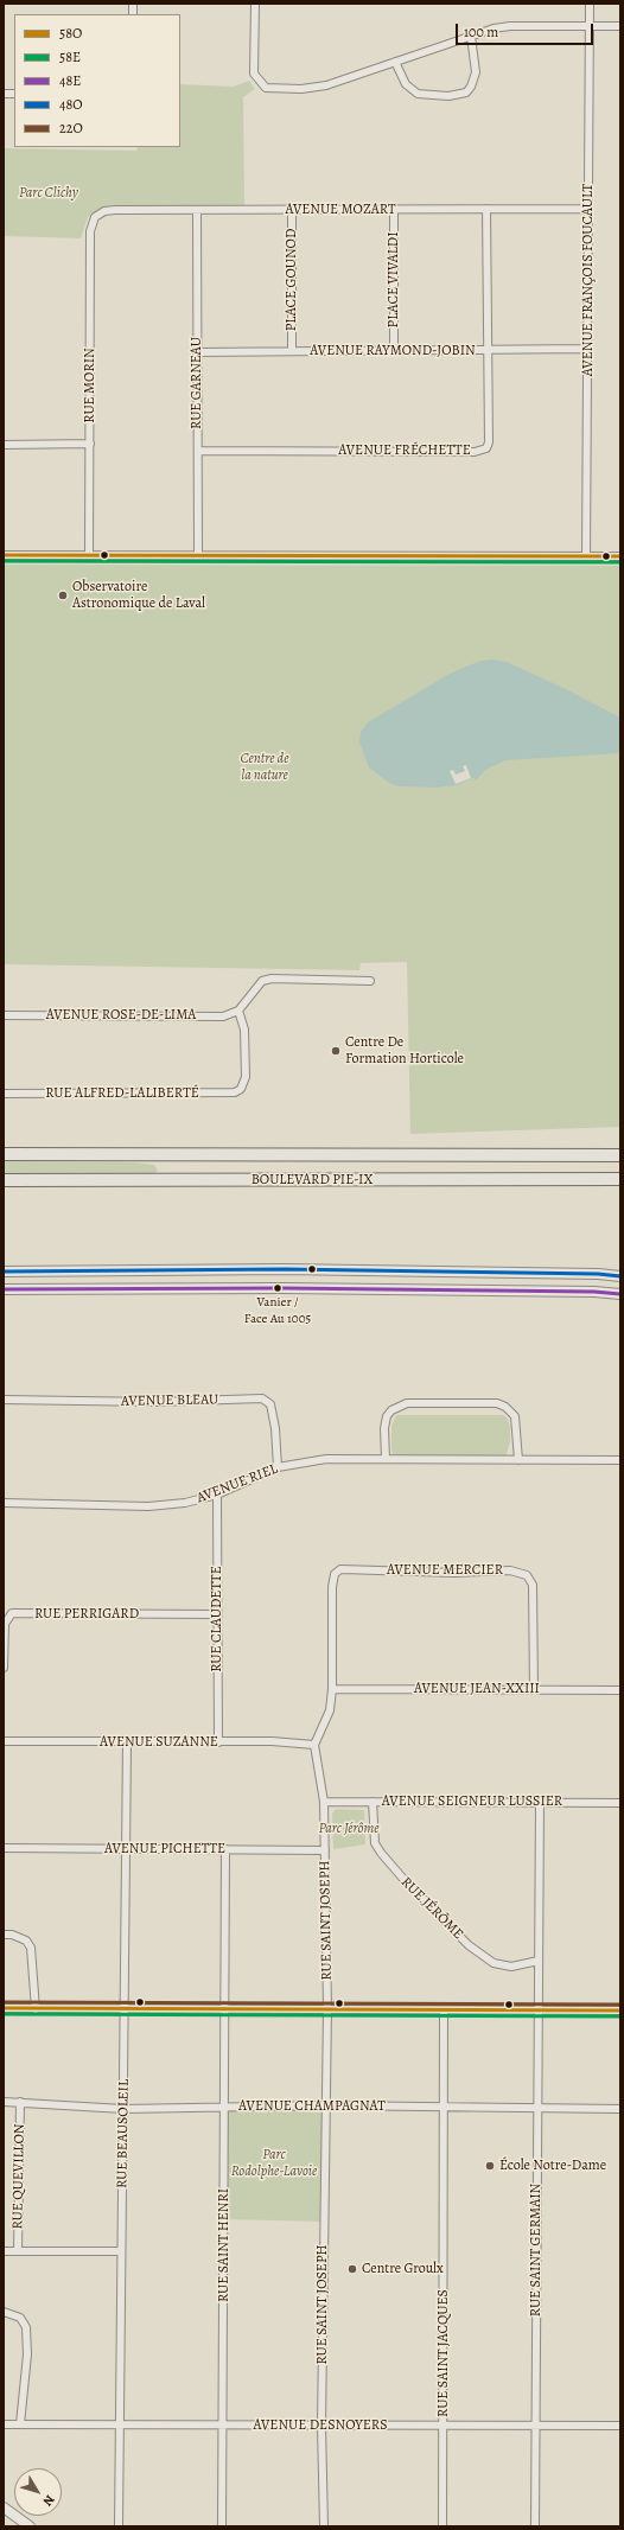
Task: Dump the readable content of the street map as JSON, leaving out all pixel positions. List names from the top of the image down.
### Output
{
  "streets": {
    "highway": ["BOULEVARD PIE-IX"],
    "street": [
      "AVENUE MOZART",
      "PLACE GOUNOD",
      "PLACE VIVALDI",
      "AVENUE FRANÇOIS FOUCAULT",
      "AVENUE RAYMOND-JOBIN",
      "RUE GARNEAU",
      "RUE MORIN",
      "AVENUE FRÉCHETTE",
      "AVENUE ROSE-DE-LIMA",
      "RUE ALFRED-LALIBERTÉ",
      "AVENUE BLEAU",
      "AVENUE RIEL",
      "AVENUE MERCIER",
      "RUE PERRIGARD",
      "RUE CLAUDETTE",
      "AVENUE JEAN-XXIII",
      "AVENUE SUZANNE",
      "AVENUE SEIGNEUR LUSSIER",
      "AVENUE PICHETTE",
      "RUE JÉRÔME",
      "RUE SAINT JOSEPH",
      "AVENUE CHAMPAGNAT",
      "RUE BEAUSOLEIL",
      "RUE QUEVILLON",
      "RUE SAINT HENRI",
      "RUE SAINT GERMAIN",
      "RUE SAINT JACQUES",
      "AVENUE DESNOYERS"
    ]
  },
  "crossings": [
    ["AVENUE MOZART", "PLACE GOUNOD"],
    ["AVENUE MOZART", "PLACE VIVALDI"],
    ["AVENUE MOZART", "AVENUE FRANÇOIS FOUCAULT"],
    ["AVENUE MOZART", "RUE GARNEAU"],
    ["AVENUE MOZART", "RUE MORIN"],
    ["AVENUE MOZART", "AVENUE FRÉCHETTE"],
    ["PLACE GOUNOD", "AVENUE RAYMOND-JOBIN"],
    ["PLACE VIVALDI", "AVENUE RAYMOND-JOBIN"],
    ["AVENUE FRANÇOIS FOUCAULT", "AVENUE RAYMOND-JOBIN"],
    ["AVENUE RAYMOND-JOBIN", "RUE GARNEAU"],
    ["AVENUE RAYMOND-JOBIN", "AVENUE FRÉCHETTE"],
    ["RUE GARNEAU", "AVENUE FRÉCHETTE"],
    ["AVENUE ROSE-DE-LIMA", "RUE ALFRED-LALIBERTÉ"],
    ["AVENUE BLEAU", "AVENUE RIEL"],
    ["AVENUE RIEL", "RUE CLAUDETTE"],
    ["AVENUE MERCIER", "AVENUE JEAN-XXIII"],
    ["RUE PERRIGARD", "RUE CLAUDETTE"],
    ["RUE CLAUDETTE", "AVENUE SUZANNE"],
    ["AVENUE SUZANNE", "RUE SAINT JOSEPH"],
    ["AVENUE SUZANNE", "RUE BEAUSOLEIL"],
    ["AVENUE SEIGNEUR LUSSIER", "RUE JÉRÔME"],
    ["AVENUE SEIGNEUR LUSSIER", "RUE SAINT JOSEPH"],
    ["AVENUE SEIGNEUR LUSSIER", "RUE SAINT GERMAIN"],
    ["AVENUE PICHETTE", "RUE SAINT JOSEPH"],
    ["AVENUE PICHETTE", "RUE BEAUSOLEIL"],
    ["AVENUE PICHETTE", "RUE SAINT HENRI"],
    ["RUE JÉRÔME", "RUE SAINT GERMAIN"],
    ["RUE SAINT JOSEPH", "AVENUE CHAMPAGNAT"],
    ["RUE SAINT JOSEPH", "AVENUE DESNOYERS"],
    ["AVENUE CHAMPAGNAT", "RUE BEAUSOLEIL"],
    ["AVENUE CHAMPAGNAT", "RUE QUEVILLON"],
    ["AVENUE CHAMPAGNAT", "RUE SAINT HENRI"],
    ["AVENUE CHAMPAGNAT", "RUE SAINT GERMAIN"],
    ["AVENUE CHAMPAGNAT", "RUE SAINT JACQUES"],
    ["RUE BEAUSOLEIL", "AVENUE DESNOYERS"],
    ["RUE SAINT HENRI", "AVENUE DESNOYERS"],
    ["RUE SAINT GERMAIN", "AVENUE DESNOYERS"],
    ["RUE SAINT JACQUES", "AVENUE DESNOYERS"]
  ],
  "parks": [
    "Parc Clichy",
    "Centre de la nature",
    "Parc Jérôme",
    "Parc Rodolphe-Lavoie"
  ],
  "places": [
    "Observatoire Astronomique de Laval",
    "Centre De Formation Horticole",
    "Vanier / Face Au 1005",
    "École Notre-Dame",
    "Centre Groulx"
  ],
  "lines": [
    "transit line 58O",
    "transit line 58E",
    "transit line 48O",
    "transit line 48E",
    "transit line 22O"
  ],
  "legend": [
    "58O",
    "58E",
    "48E",
    "48O",
    "22O"
  ],
  "scale_bar": "100 m",
  "north": "bottom right"
}
